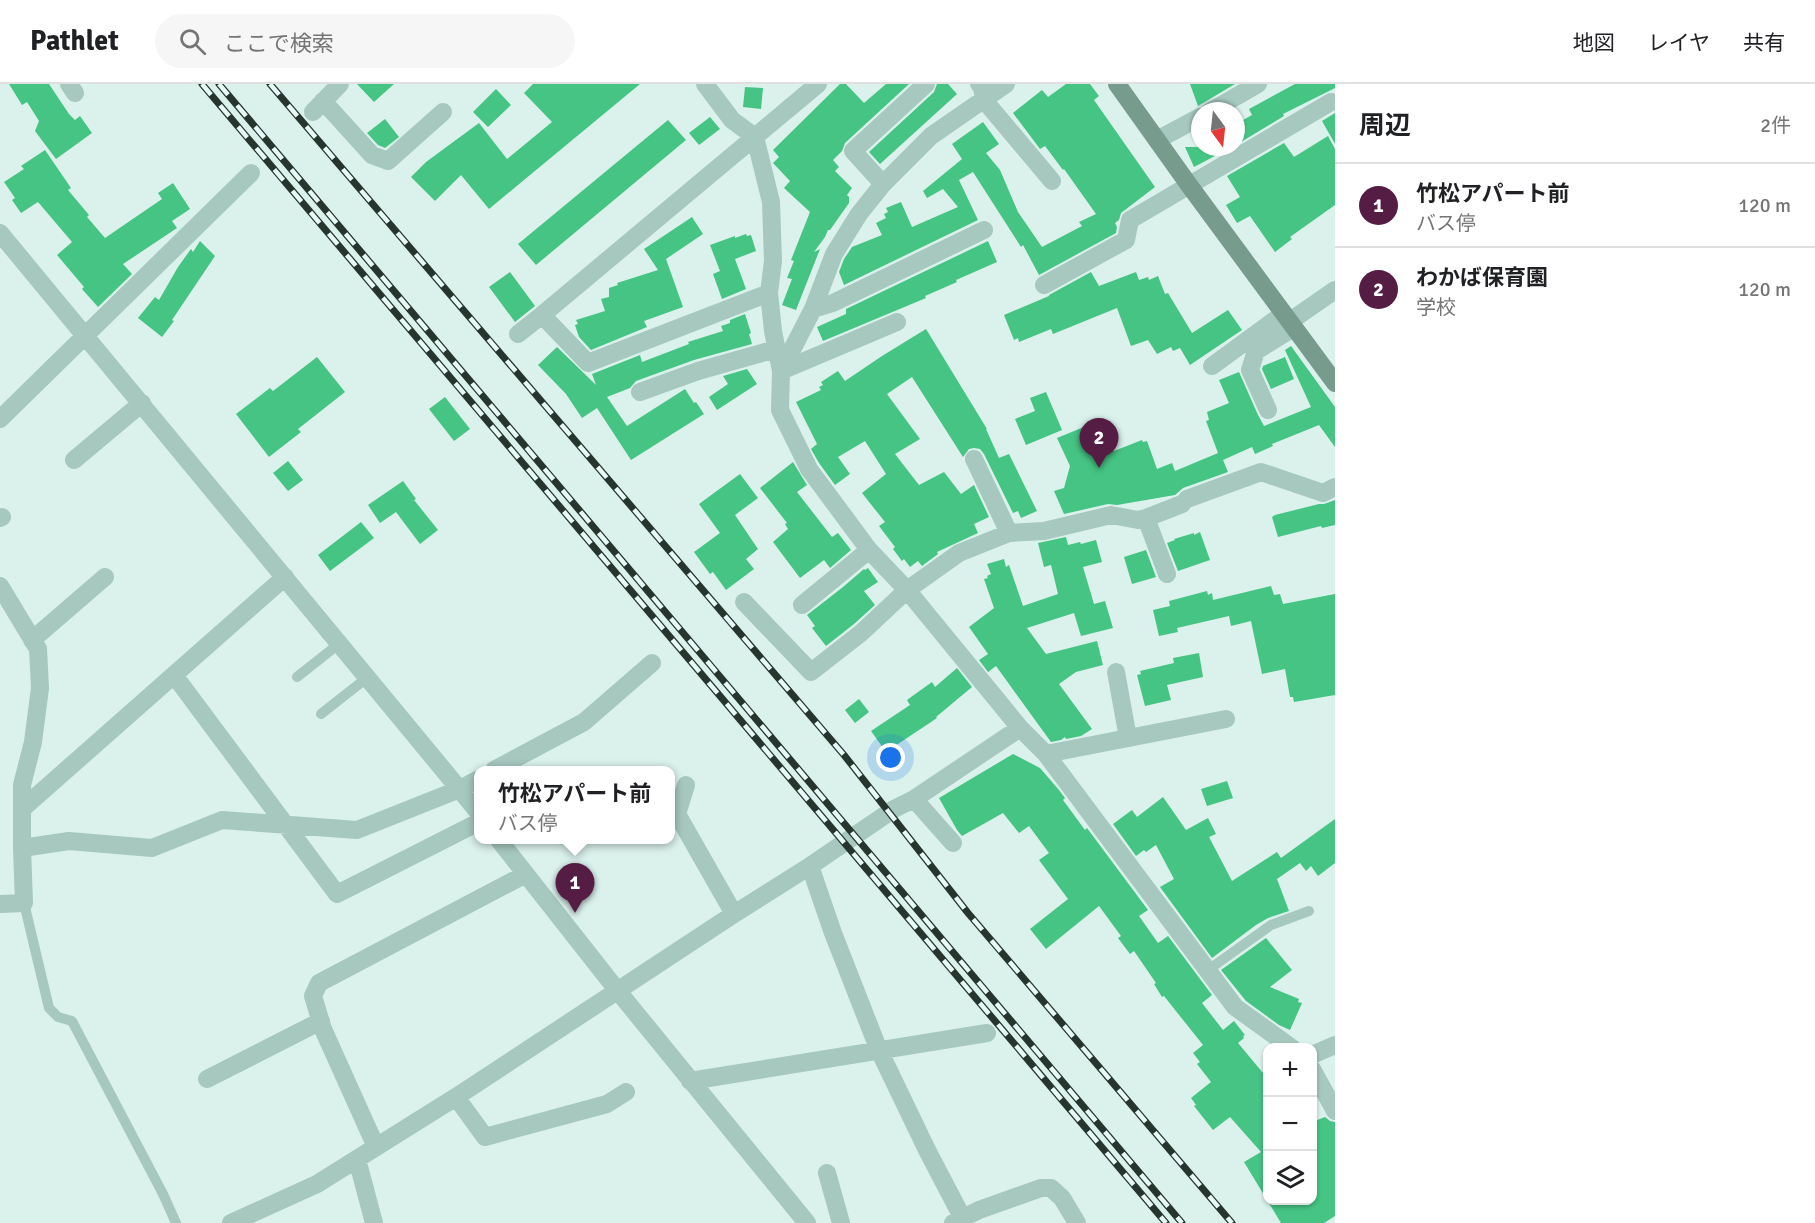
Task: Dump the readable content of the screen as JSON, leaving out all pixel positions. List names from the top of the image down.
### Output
{
  "north": "bottom",
  "page": {
    "header": "Pathlet",
    "search": "ここで検索",
    "nav": ["地図", "レイヤ", "共有"],
    "heading": ["周辺", "2件"],
    "list": [
      {
        "mark": "1",
        "name": "竹松アパート前",
        "note": "バス停",
        "value": "120 m"
      },
      {
        "mark": "2",
        "name": "わかば保育園",
        "note": "学校",
        "value": "120 m"
      }
    ],
    "pins": ["2", "1"],
    "popup": ["竹松アパート前", "バス停"],
    "map_buttons": ["+", "−"]
  }
}
